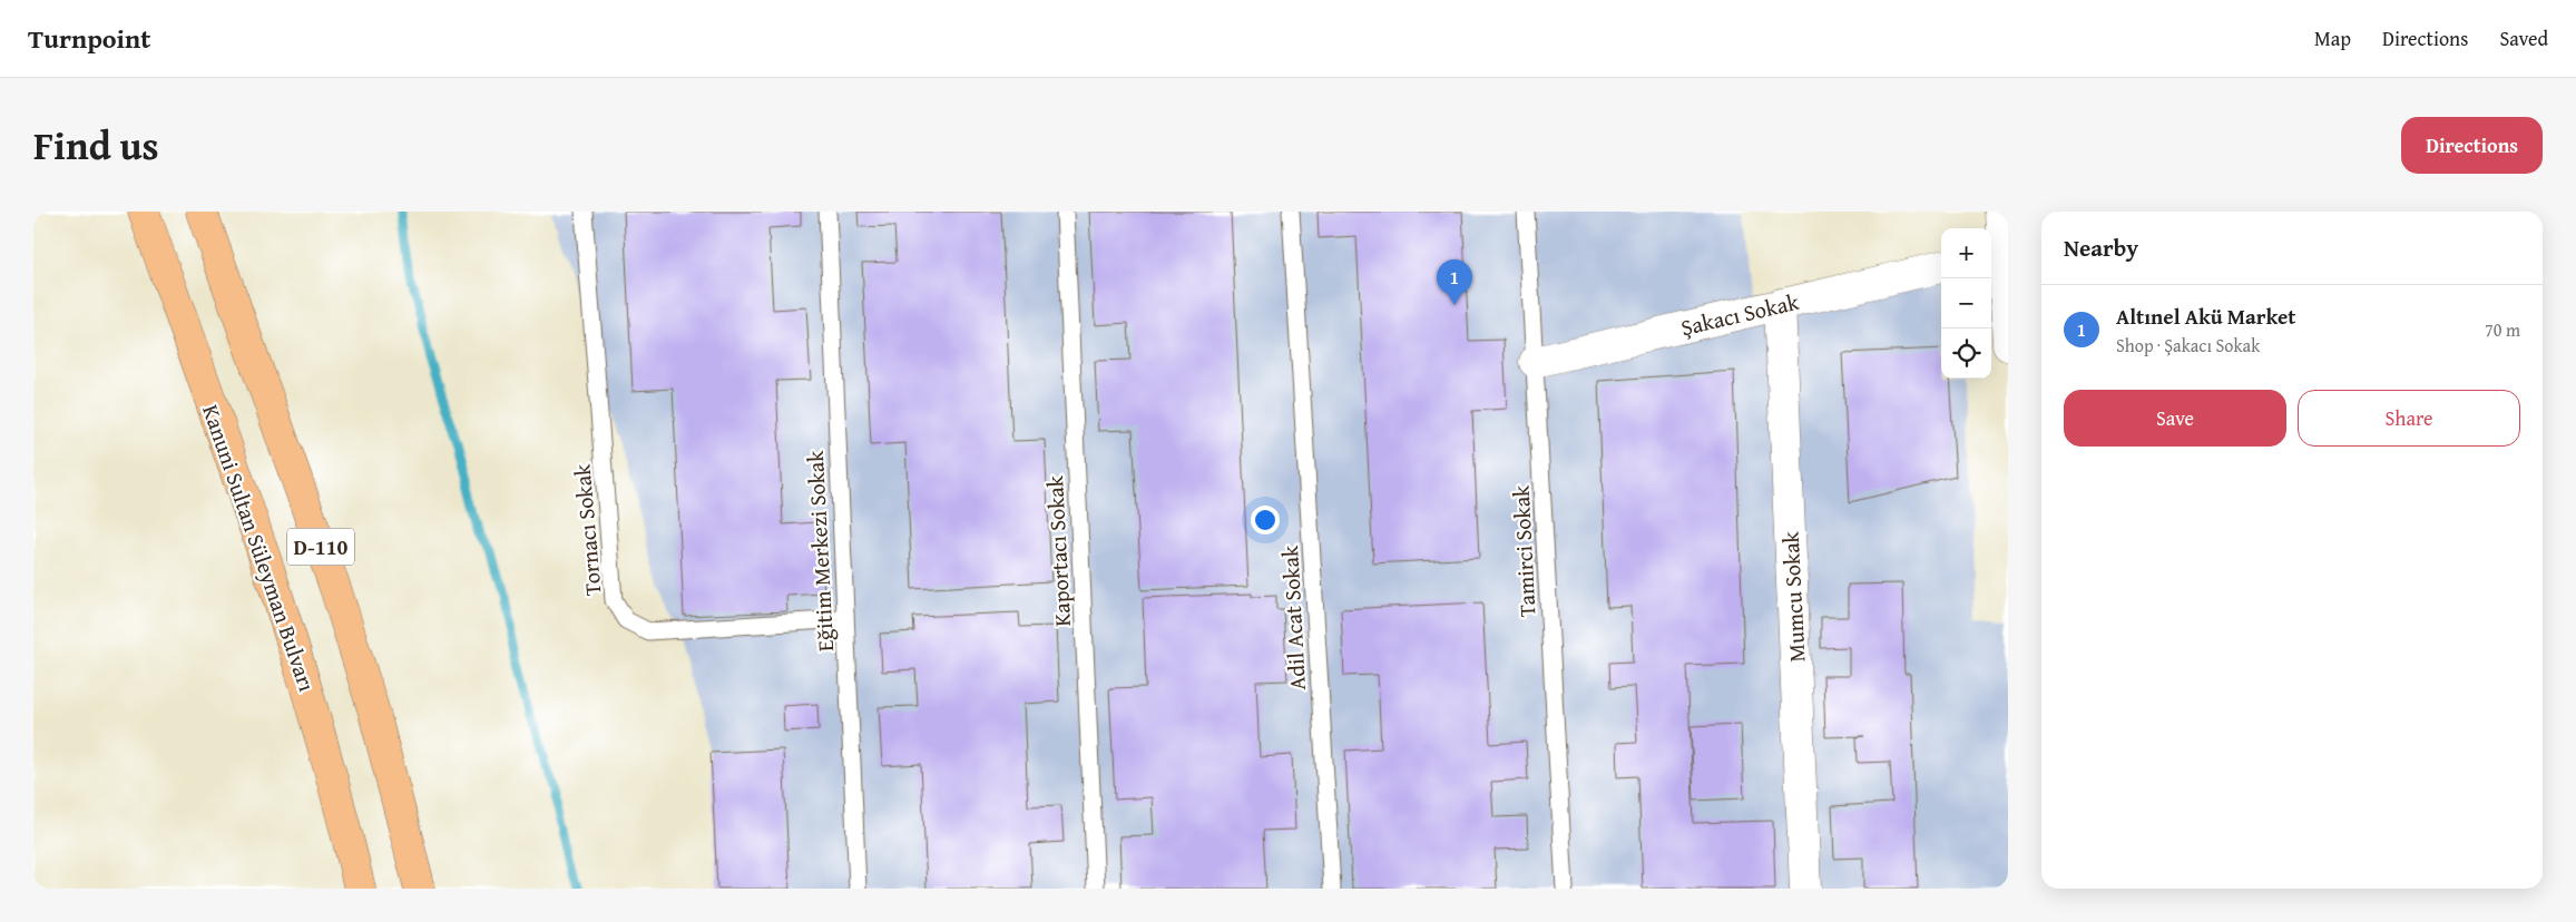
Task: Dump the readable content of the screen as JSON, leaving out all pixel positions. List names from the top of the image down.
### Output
{
  "streets": {
    "highway": ["D-110", "Kanuni Sultan Süleyman Bulvarı"],
    "street": ["Şakacı Sokak", "Mumcu Sokak"],
    "lane": [
      "Tornacı Sokak",
      "Eğitim Merkezi Sokak",
      "Kaportacı Sokak",
      "Tamirci Sokak",
      "Adil Acat Sokak"
    ]
  },
  "crossings": [
    ["Şakacı Sokak", "Tamirci Sokak"],
    ["Şakacı Sokak", "Mumcu Sokak"],
    ["Tornacı Sokak", "Eğitim Merkezi Sokak"]
  ],
  "page": {
    "header": "Turnpoint",
    "nav": ["Map", "Directions", "Saved"],
    "title": "Find us",
    "buttons": [
      "Directions",
      ["Save", "Share"]
    ],
    "heading": "Nearby",
    "map_buttons": ["+", "−"],
    "pins": "1",
    "list": [
      {
        "mark": "1",
        "name": "Altınel Akü Market",
        "note": "Shop · Şakacı Sokak",
        "value": "70 m"
      }
    ]
  }
}
